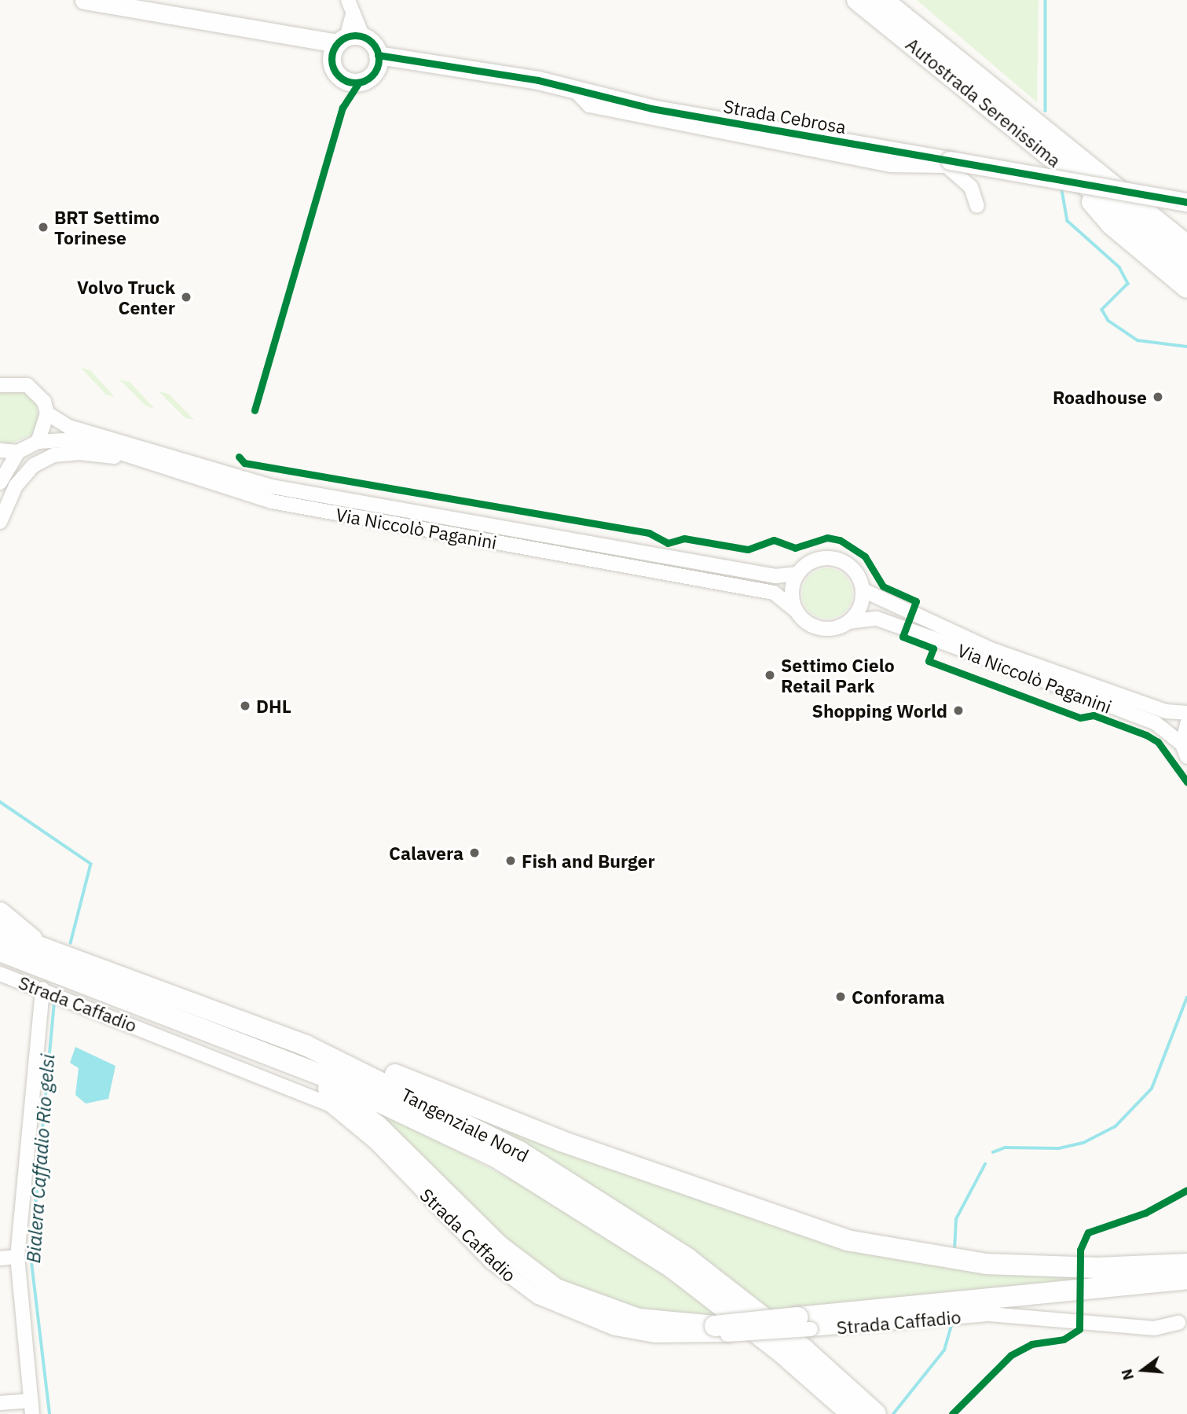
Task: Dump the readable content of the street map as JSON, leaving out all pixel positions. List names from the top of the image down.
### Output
{
  "streets": {
    "highway": ["Autostrada Serenissima", "Tangenziale Nord"],
    "main road": ["Strada Cebrosa"],
    "street": ["Via Niccolò Paganini", "Strada Caffadio"]
  },
  "water": ["Bialera Caffadio Rio gelsi"],
  "places": [
    "BRT Settimo Torinese",
    "Volvo Truck Center",
    "Roadhouse",
    "Settimo Cielo Retail Park",
    "DHL",
    "Shopping World",
    "Calavera",
    "Fish and Burger",
    "Conforama"
  ],
  "north": "left"
}
